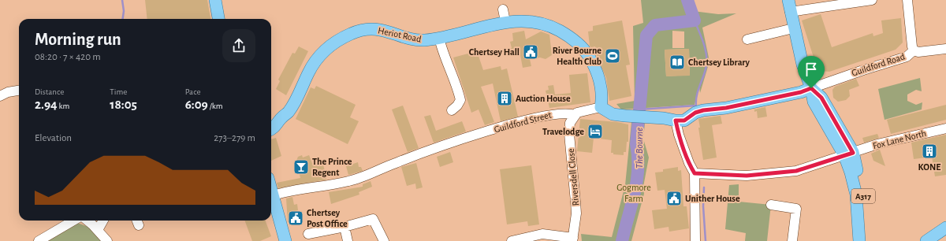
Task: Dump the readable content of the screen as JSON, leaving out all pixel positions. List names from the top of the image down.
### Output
{
  "streets": {
    "main road": ["Heriot Road", "A317"],
    "street": [
      "Guildford Road",
      "Guildford Street",
      "Fox Lane North",
      "Riversdell Close"
    ]
  },
  "crossings": [
    ["Heriot Road", "Guildford Street"],
    ["Guildford Road", "A317"],
    ["Guildford Street", "Riversdell Close"],
    ["Fox Lane North", "A317"]
  ],
  "water": ["The Bourne"],
  "parks": ["Gogmore Farm"],
  "places": {
    "public building": ["Chertsey Hall", "Unither House", "Chertsey Post Office"],
    "sports": ["River Bourne Health Club"],
    "library": ["Chertsey Library"],
    "building": ["Auction House", "KONE"],
    "hotel": ["Travelodge"],
    "bar": ["The Prince Regent"]
  },
  "page": {
    "heading": ["Morning run", "08:20 · 7 × 420 m"],
    "stats": [
      ["Distance", "2.94 km"],
      ["Time", "18:05"],
      ["Pace", "6:09 /km"]
    ],
    "chart": ["Elevation", "273–279 m"]
  }
}
